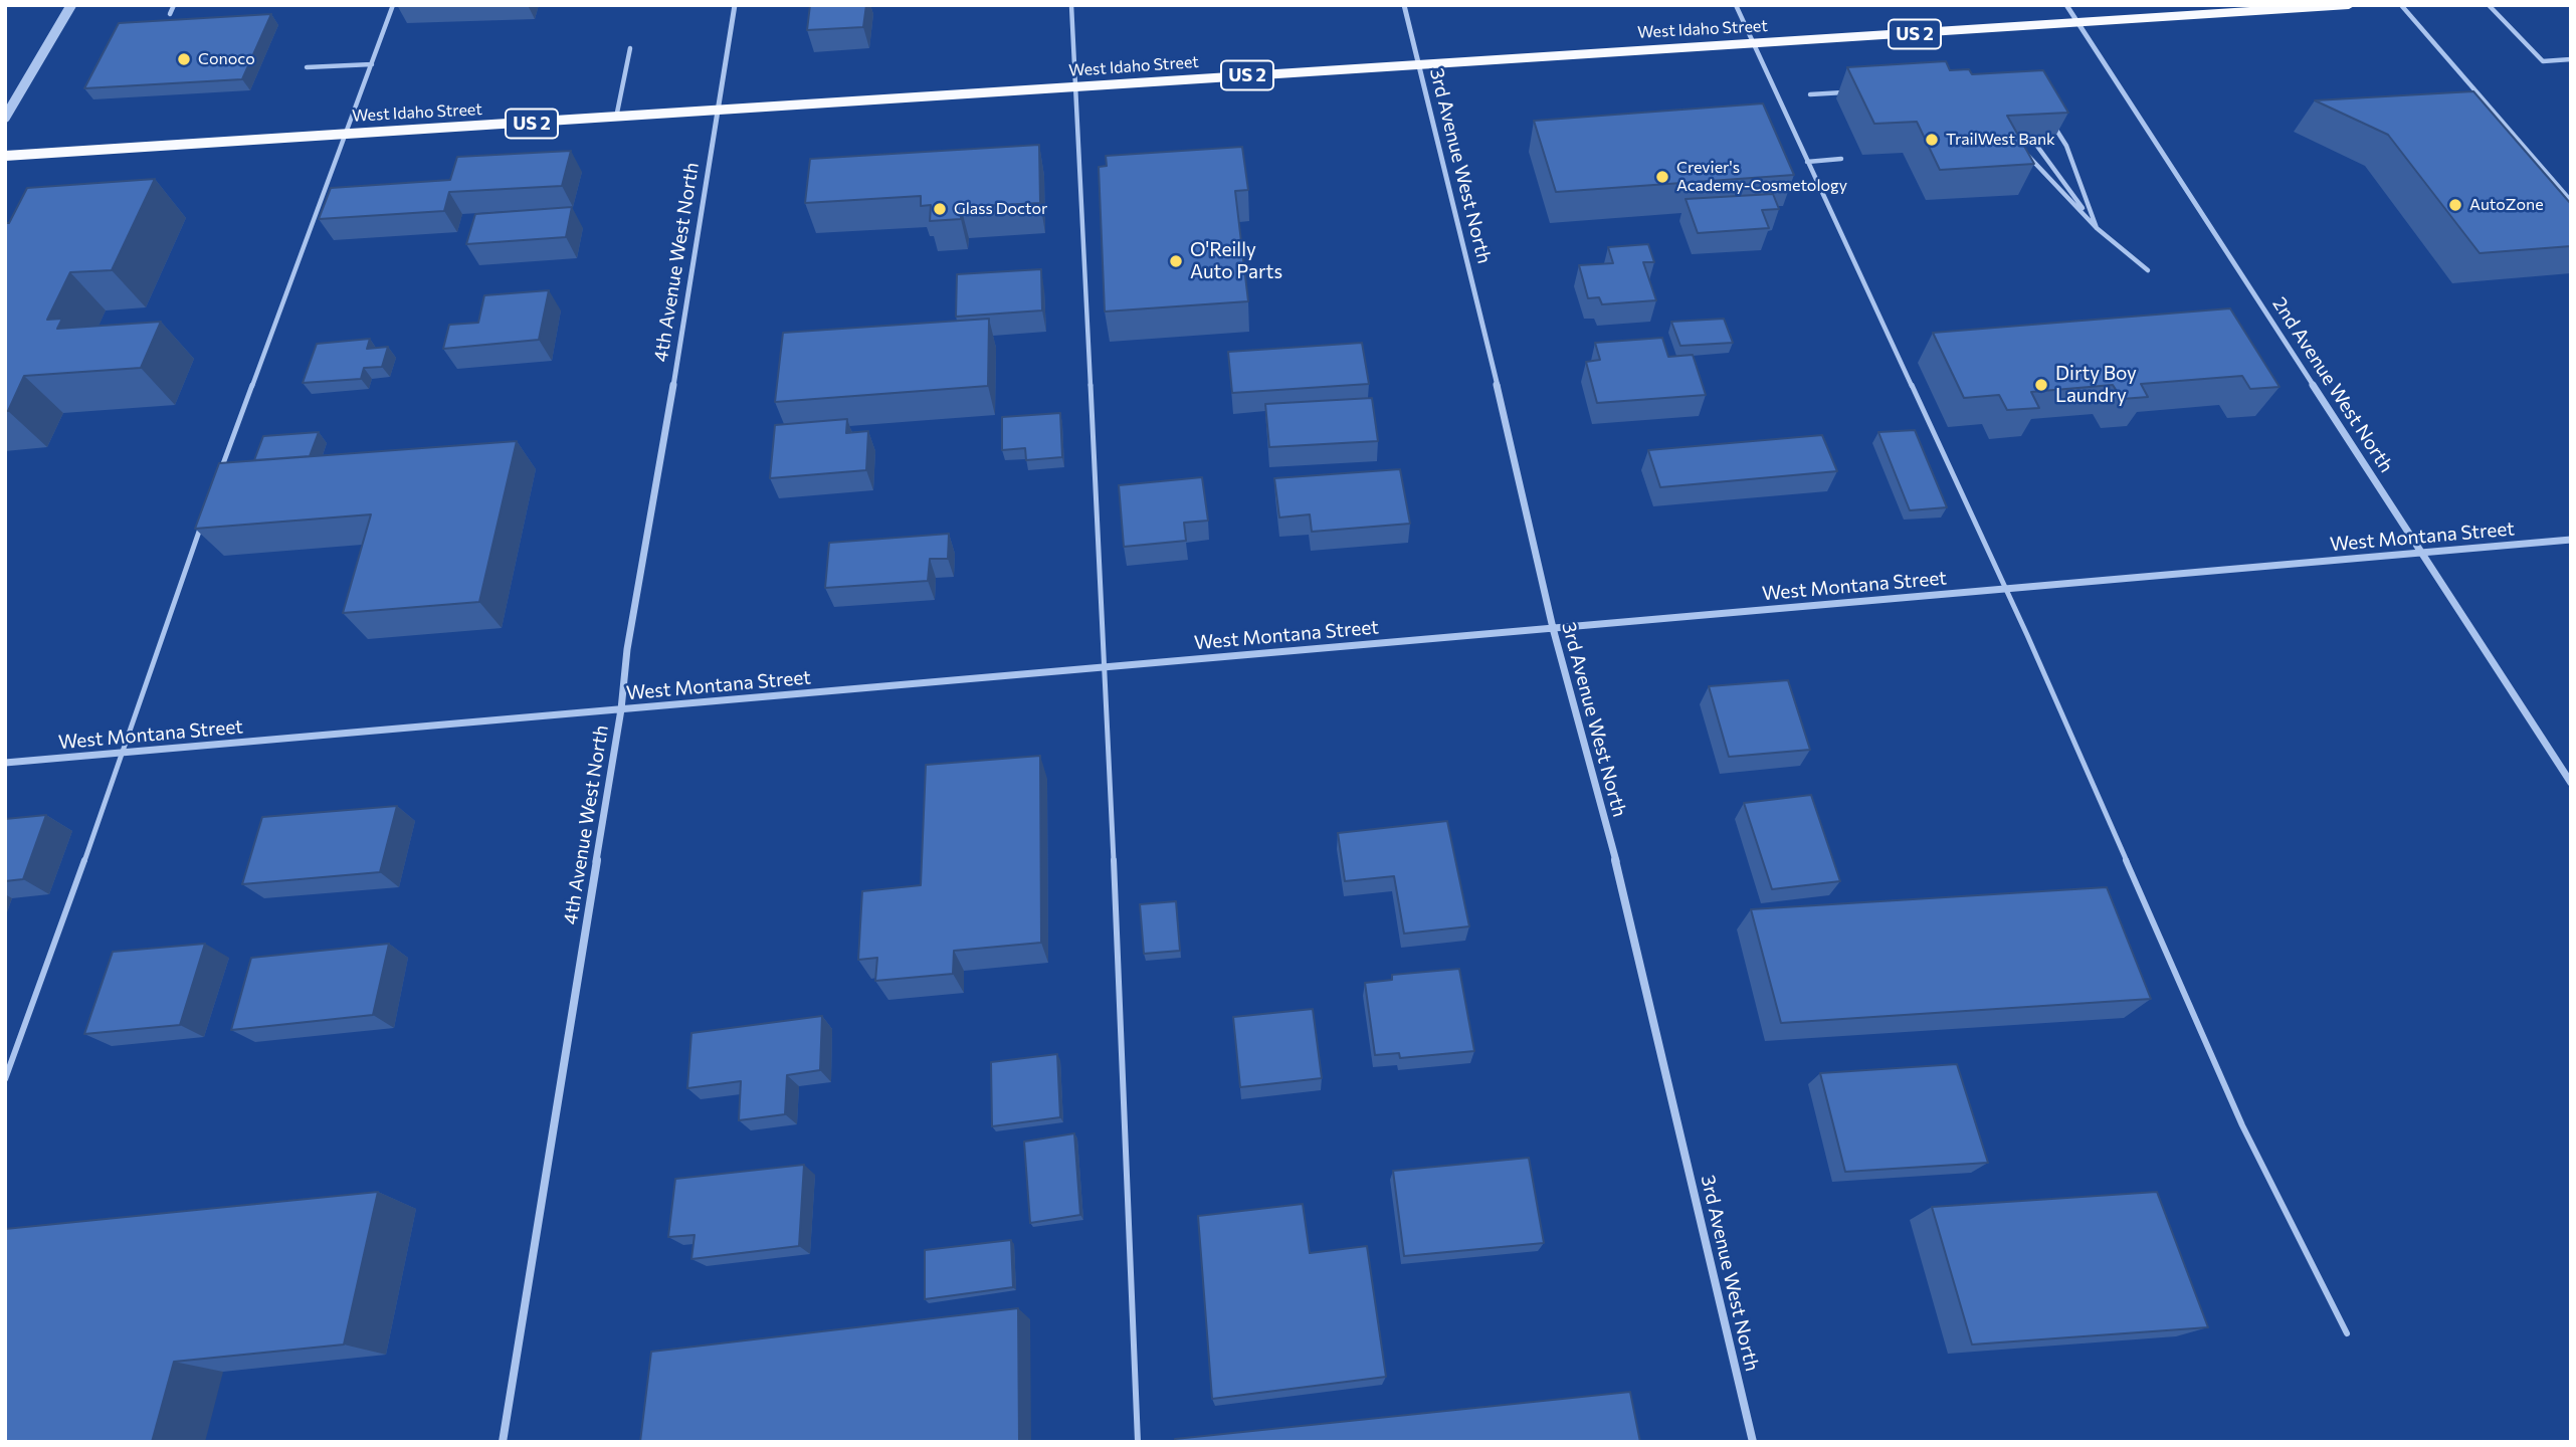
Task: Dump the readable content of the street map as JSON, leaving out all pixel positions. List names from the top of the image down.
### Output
{
  "streets": {
    "highway": ["West Idaho Street", "US 2"],
    "street": [
      "3rd Avenue West North",
      "4th Avenue West North",
      "2nd Avenue West North",
      "West Montana Street"
    ]
  },
  "crossings": [
    ["West Idaho Street", "3rd Avenue West North"],
    ["West Idaho Street", "4th Avenue West North"],
    ["West Idaho Street", "2nd Avenue West North"],
    ["3rd Avenue West North", "West Montana Street"],
    ["4th Avenue West North", "West Montana Street"],
    ["2nd Avenue West North", "West Montana Street"]
  ],
  "places": [
    "Conoco",
    "TrailWest Bank",
    "Crevier's Academy-Cosmetology",
    "AutoZone",
    "Glass Doctor",
    "O'Reilly Auto Parts",
    "Dirty Boy Laundry"
  ]
}
